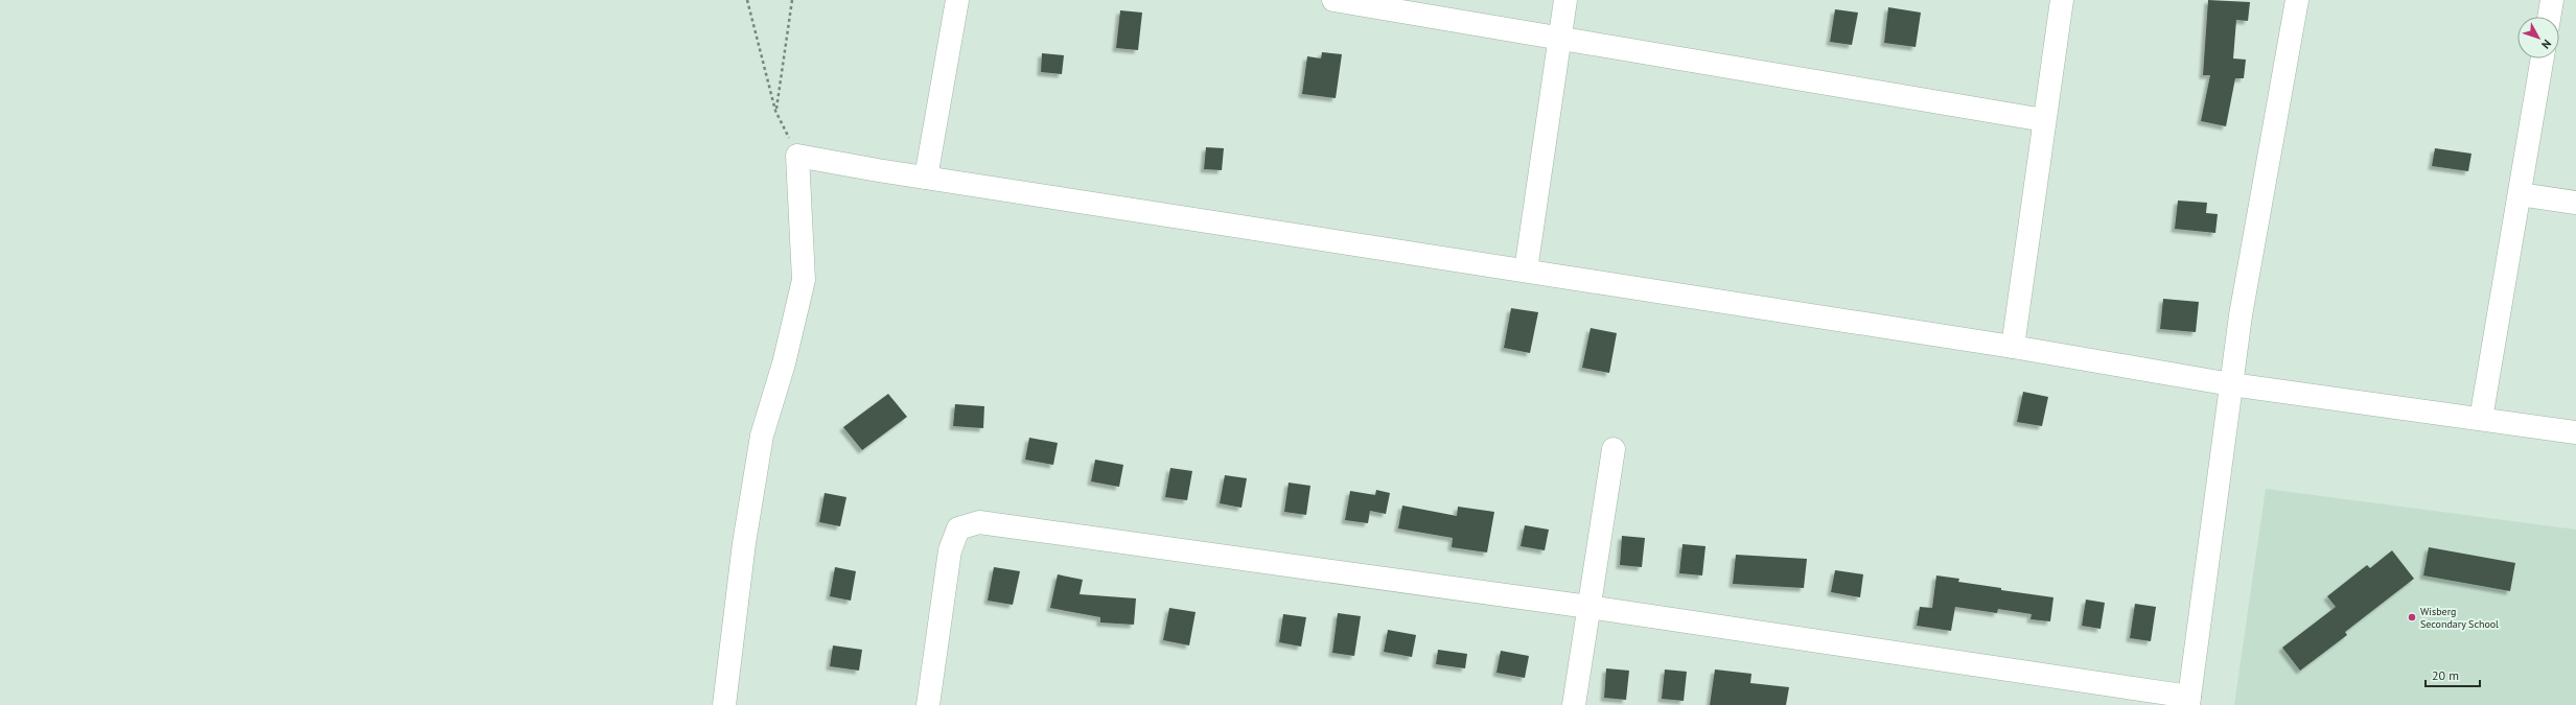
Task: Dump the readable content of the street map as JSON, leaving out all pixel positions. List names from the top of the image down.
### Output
{
  "places": ["Wisberg Secondary School"],
  "scale_bar": "20 m",
  "north": "bottom right"
}
